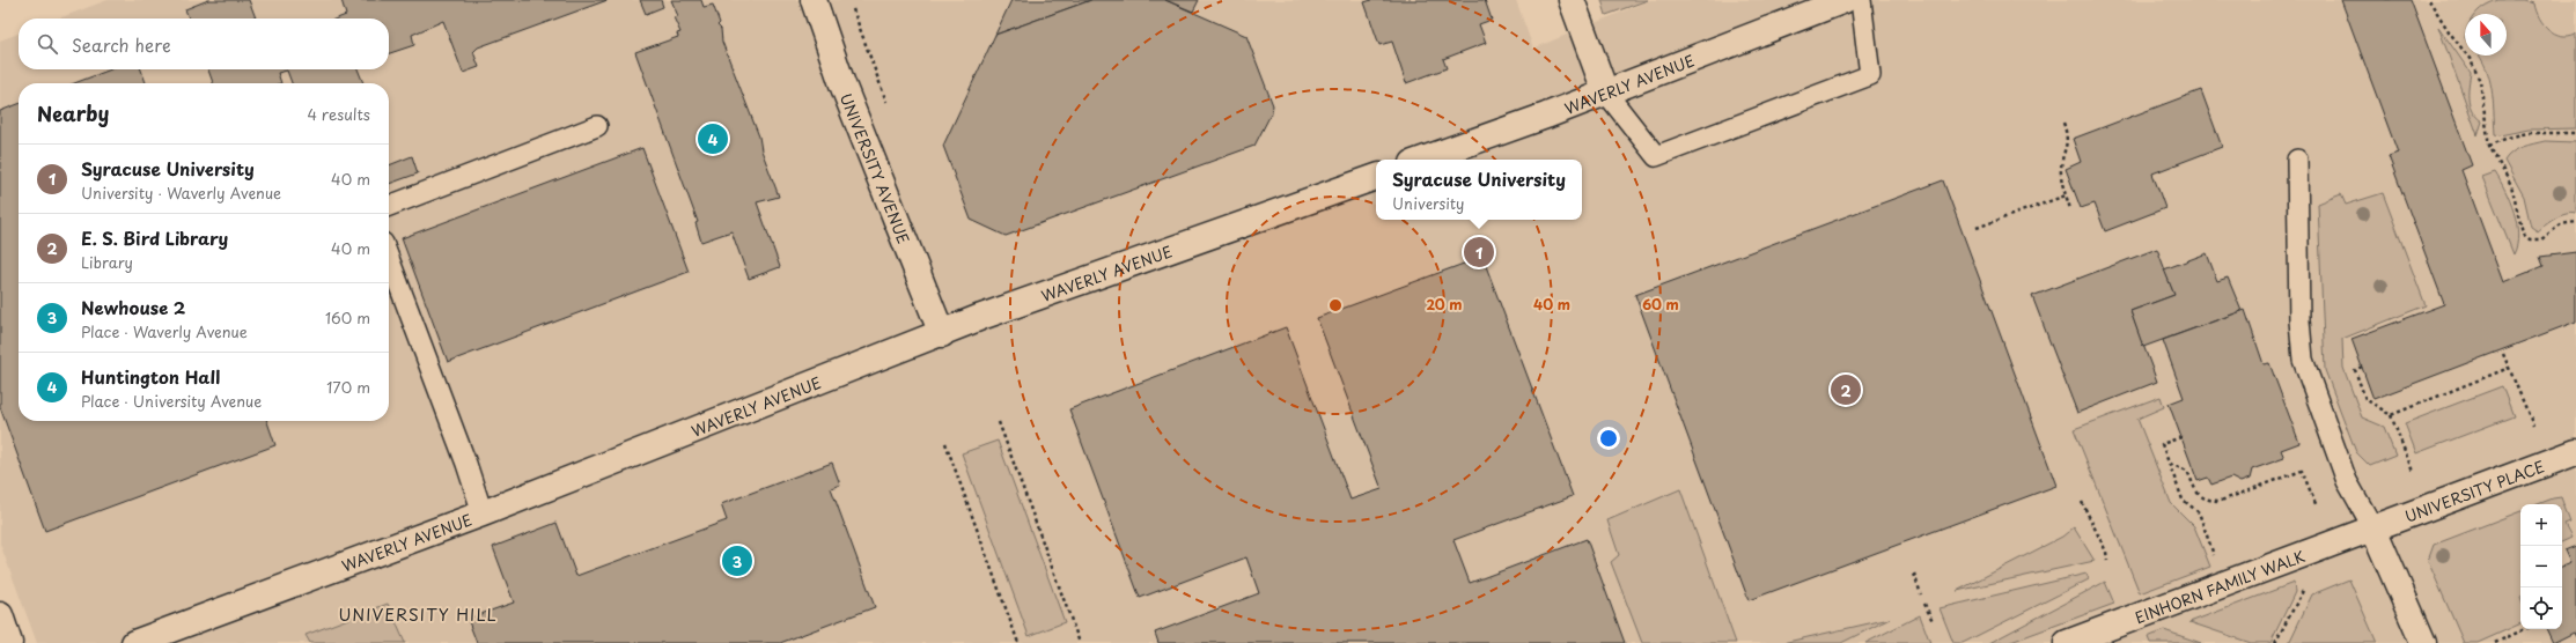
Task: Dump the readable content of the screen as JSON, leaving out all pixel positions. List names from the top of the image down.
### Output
{
  "streets": {
    "street": [
      "WAVERLY AVENUE",
      "UNIVERSITY AVENUE",
      "UNIVERSITY PLACE",
      "EINHORN FAMILY WALK"
    ]
  },
  "crossings": [
    ["WAVERLY AVENUE", "UNIVERSITY AVENUE"],
    ["UNIVERSITY PLACE", "EINHORN FAMILY WALK"]
  ],
  "districts": ["UNIVERSITY HILL"],
  "north": "top",
  "page": {
    "search": "Search here",
    "heading": ["Nearby", "4 results"],
    "pins": [
      "4",
      "1",
      "2",
      "3"
    ],
    "list": [
      {
        "mark": "1",
        "name": "Syracuse University",
        "note": "University · Waverly Avenue",
        "value": "40 m"
      },
      {
        "mark": "2",
        "name": "E. S. Bird Library",
        "note": "Library",
        "value": "40 m"
      },
      {
        "mark": "3",
        "name": "Newhouse 2",
        "note": "Place · Waverly Avenue",
        "value": "160 m"
      },
      {
        "mark": "4",
        "name": "Huntington Hall",
        "note": "Place · University Avenue",
        "value": "170 m"
      }
    ],
    "popup": ["Syracuse University", "University"],
    "map_buttons": ["+", "−"]
  },
  "rings": ["20 m", "40 m", "60 m"]
}
